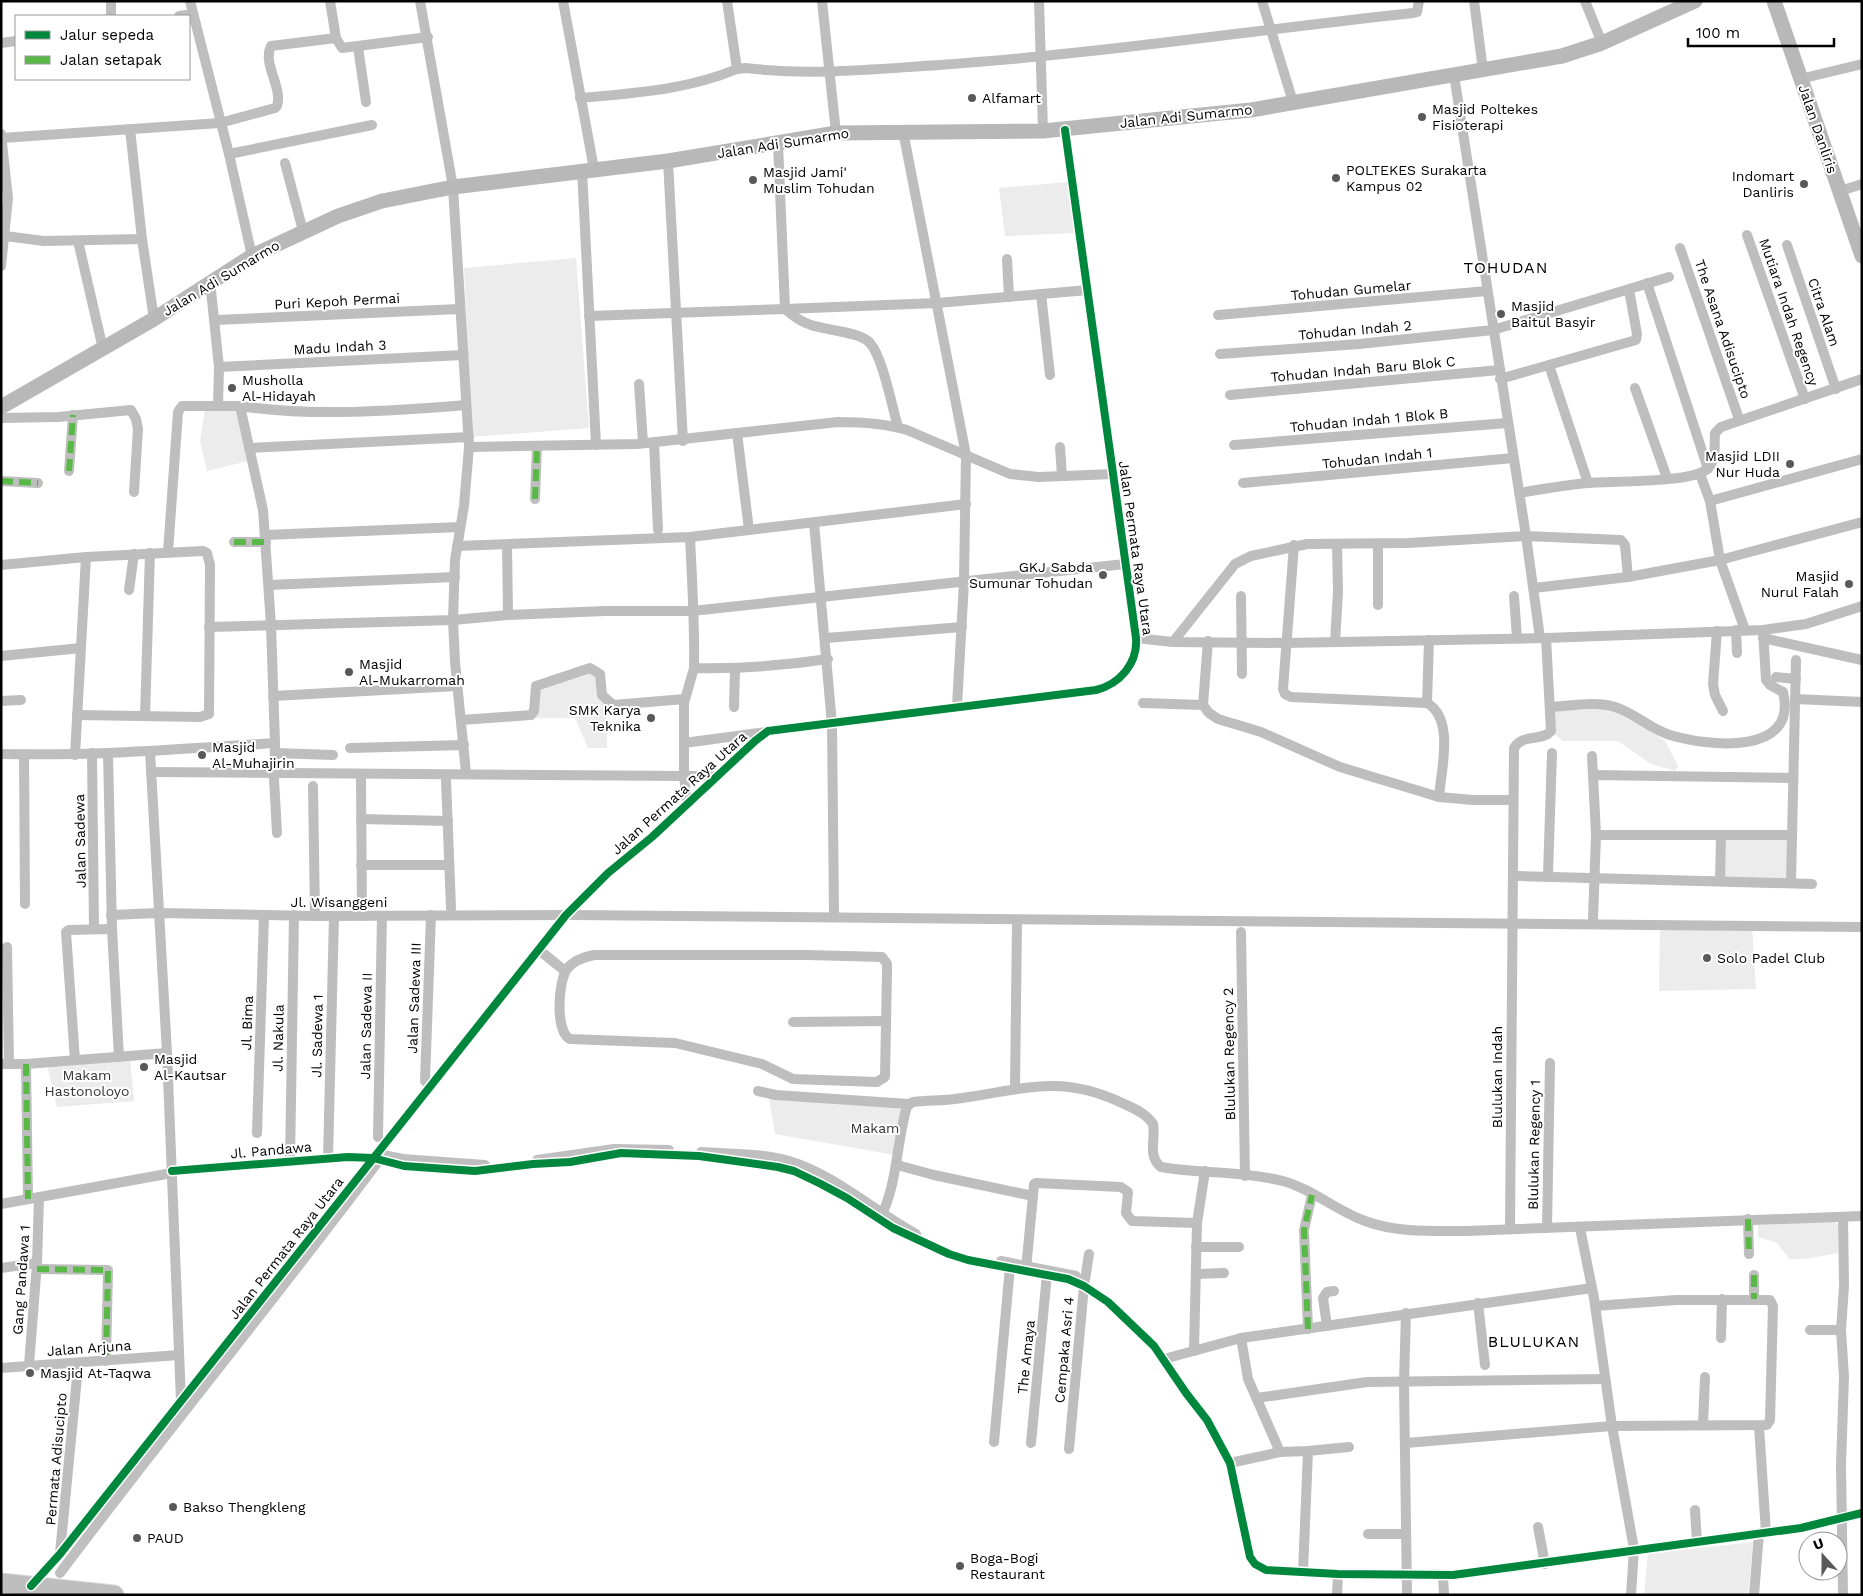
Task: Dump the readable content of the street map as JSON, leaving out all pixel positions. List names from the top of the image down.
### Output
{
  "streets": {
    "main road": ["Jalan Adi Sumarmo", "Jalan Danliris"],
    "street": [
      "Tohudan Gumelar",
      "Puri Kepoh Permai",
      "Mutiara Indah Regency",
      "Citra Alam",
      "The Asana Adisucipto",
      "Tohudan Indah 2",
      "Madu Indah 3",
      "Tohudan Indah Baru Blok C",
      "Tohudan Indah 1 Blok B",
      "Tohudan Indah 1",
      "Jalan Permata Raya Utara",
      "Jalan Sadewa",
      "Jl. Wisanggeni",
      "Jalan Sadewa III",
      "Jl. Bima",
      "Jalan Sadewa II",
      "Jl. Sadewa 1",
      "Jl. Nakula",
      "Blulukan Regency 2",
      "Blulukan Indah",
      "Blulukan Regency 1",
      "Jl. Pandawa",
      "Gang Pandawa 1",
      "Jalan Arjuna",
      "Cempaka Asri 4",
      "The Amaya",
      "Permata Adisucipto"
    ]
  },
  "crossings": [
    ["Jalan Adi Sumarmo", "Jalan Permata Raya Utara"],
    ["Tohudan Indah 2", "Tohudan Indah Baru Blok C"],
    ["Jalan Permata Raya Utara", "Jl. Wisanggeni"],
    ["Jalan Permata Raya Utara", "Jl. Pandawa"],
    ["Jalan Permata Raya Utara", "Permata Adisucipto"],
    ["Jl. Wisanggeni", "Jalan Sadewa III"],
    ["Jl. Wisanggeni", "Jl. Bima"],
    ["Jl. Wisanggeni", "Jalan Sadewa II"],
    ["Jl. Wisanggeni", "Jl. Sadewa 1"],
    ["Jl. Wisanggeni", "Jl. Nakula"],
    ["Jl. Wisanggeni", "Blulukan Indah"],
    ["Jl. Sadewa 1", "Jl. Pandawa"],
    ["Jl. Nakula", "Jl. Pandawa"],
    ["Jl. Pandawa", "Gang Pandawa 1"],
    ["Jl. Pandawa", "Cempaka Asri 4"],
    ["Jl. Pandawa", "The Amaya"],
    ["Gang Pandawa 1", "Jalan Arjuna"]
  ],
  "districts": ["TOHUDAN", "BLULUKAN"],
  "parks": ["Makam Hastonoloyo", "Makam"],
  "places": [
    "Alfamart",
    "Masjid Poltekes Fisioterapi",
    "POLTEKES Surakarta Kampus 02",
    "Masjid Jami' Muslim Tohudan",
    "Indomart Danliris",
    "Masjid Baitul Basyir",
    "Musholla Al-Hidayah",
    "Masjid LDII Nur Huda",
    "GKJ Sabda Sumunar Tohudan",
    "Masjid Nurul Falah",
    "Masjid Al-Mukarromah",
    "SMK Karya Teknika",
    "Masjid Al-Muhajirin",
    "Solo Padel Club",
    "Masjid Al-Kautsar",
    "Masjid At-Taqwa",
    "Bakso Thengkleng",
    "PAUD",
    "Boga-Bogi Restaurant"
  ],
  "legend": ["Jalur sepeda", "Jalan setapak"],
  "scale_bar": "100 m",
  "north": "top"
}
